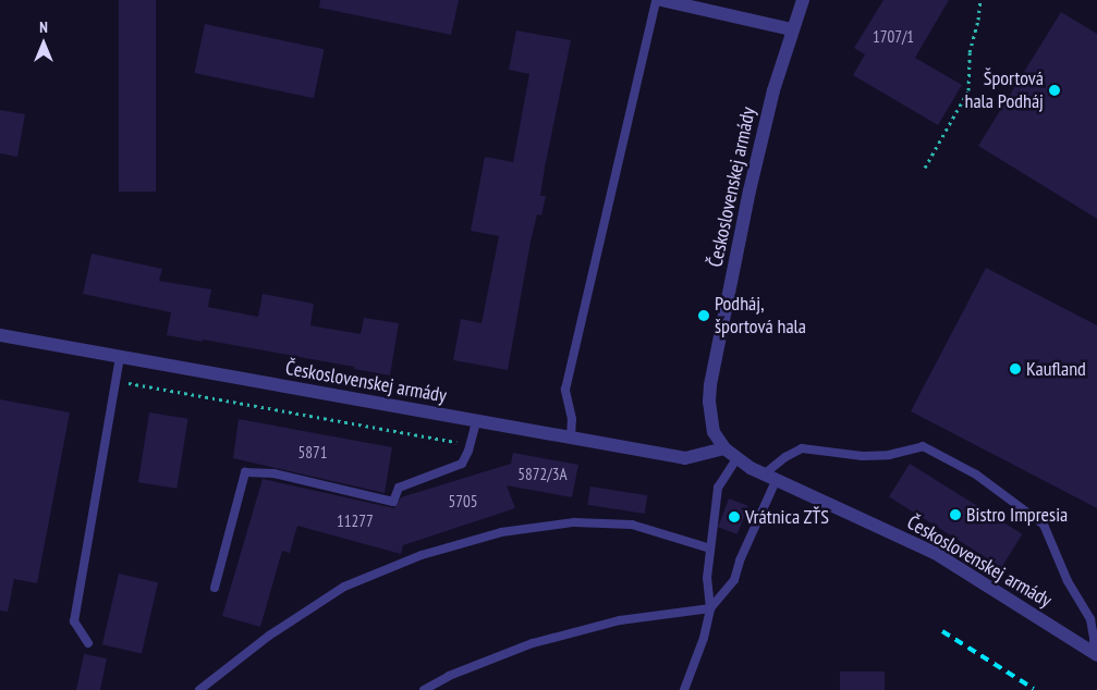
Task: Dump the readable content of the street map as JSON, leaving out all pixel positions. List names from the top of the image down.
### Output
{
  "streets": {
    "street": ["Československej armády"]
  },
  "places": [
    "Športová hala Podháj",
    "Podháj, športová hala",
    "Kaufland",
    "Bistro Impresia",
    "Vrátnica ZŤS"
  ],
  "house_numbers": [
    "1707/1",
    "5871",
    "5872/3A",
    "5705",
    "11277"
  ],
  "north": "top"
}
